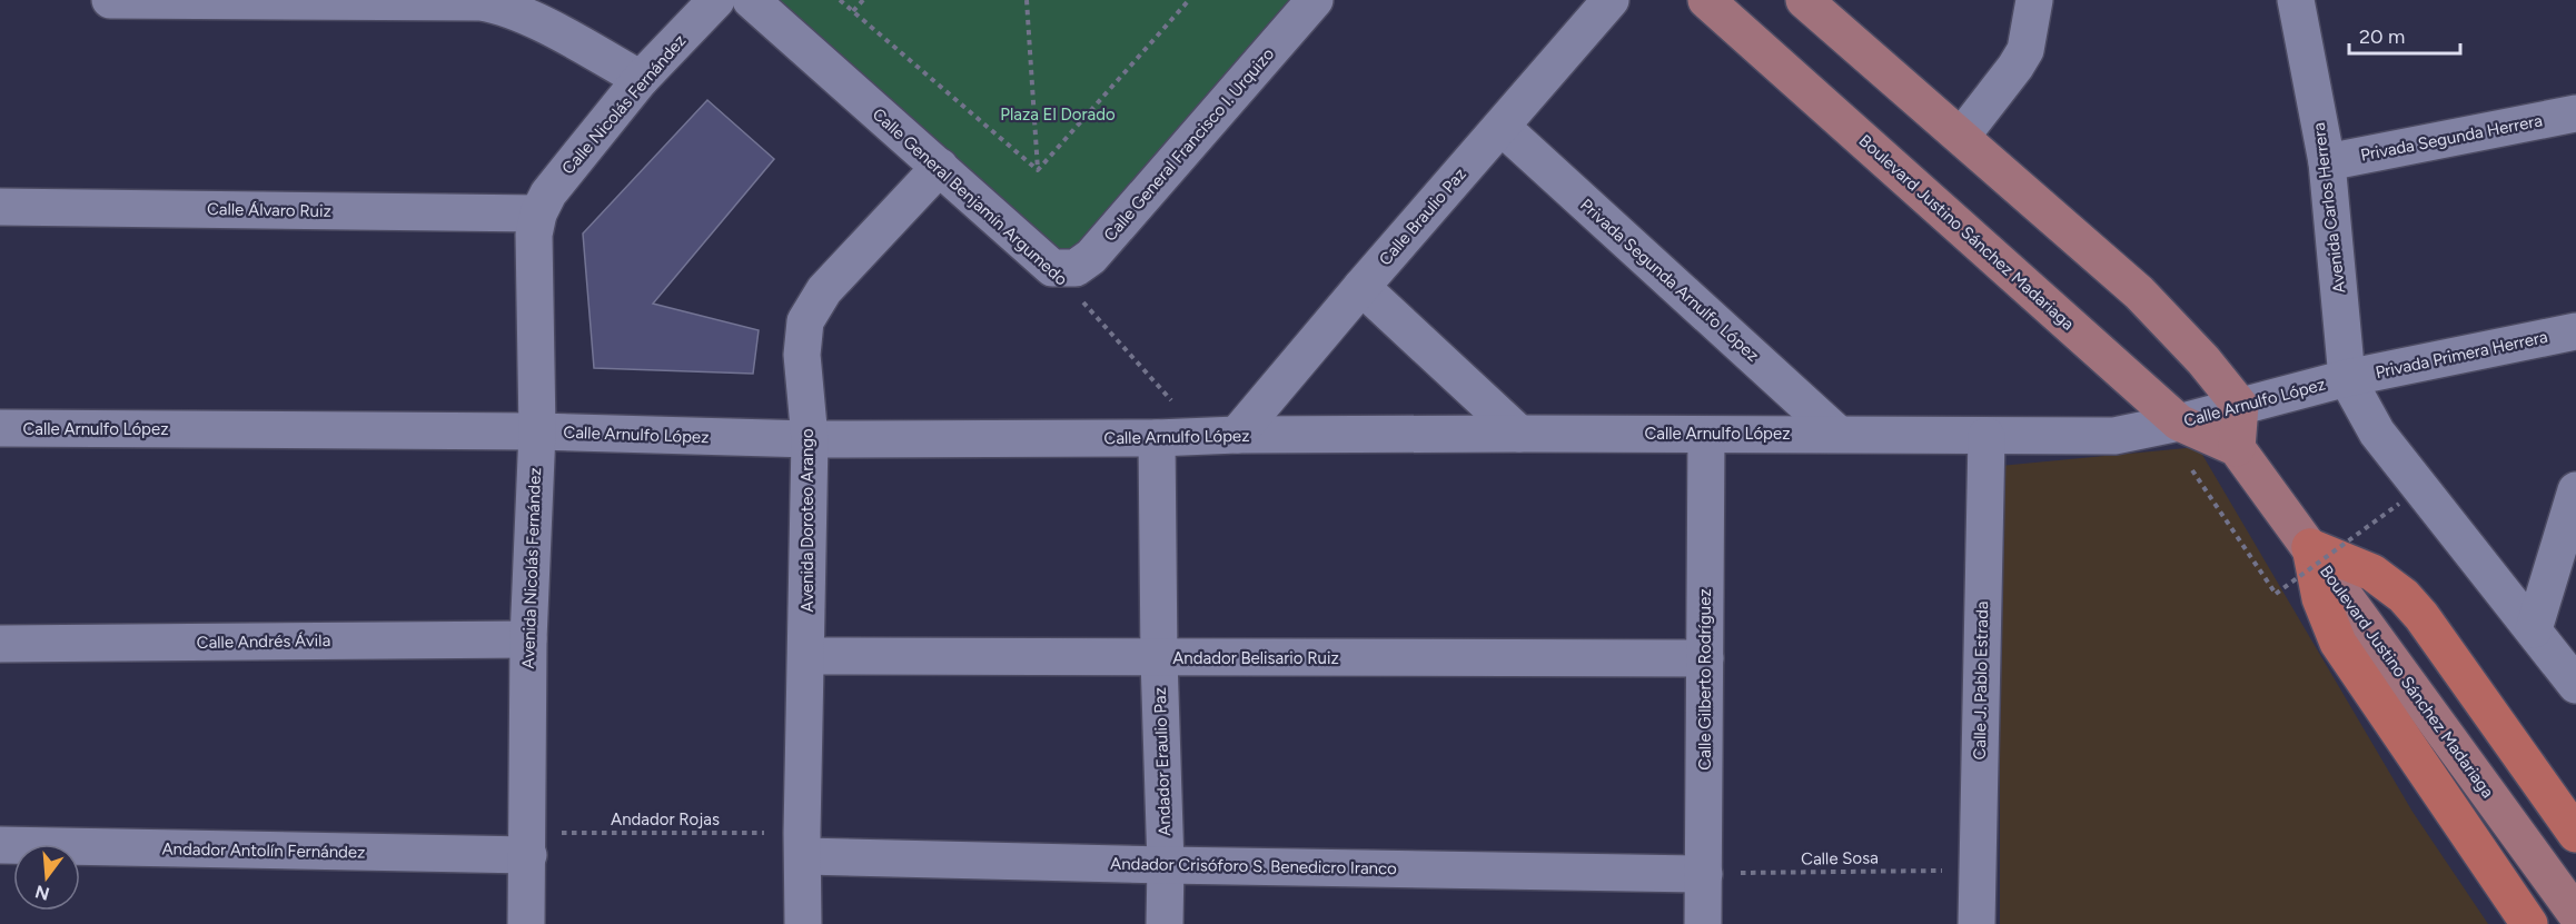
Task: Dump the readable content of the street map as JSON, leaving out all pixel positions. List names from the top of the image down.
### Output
{
  "streets": {
    "main road": ["Boulevard Justino Sánchez Madariaga"],
    "street": [
      "Calle Nicolás Fernández",
      "Privada Segunda Herrera",
      "Calle General Francisco I. Urquizo",
      "Calle General Benjamín Argumedo",
      "Avenida Carlos Herrera",
      "Calle Álvaro Ruiz",
      "Calle Braulio Paz",
      "Privada Segunda Arnulfo López",
      "Privada Primera Herrera",
      "Calle Arnulfo López",
      "Avenida Doroteo Arango",
      "Avenida Nicolás Fernández",
      "Calle Andrés Ávila",
      "Andador Belisario Ruiz",
      "Calle Gilberto Rodríguez",
      "Calle J. Pablo Estrada",
      "Andador Eraulio Paz",
      "Andador Antolín Fernández",
      "Andador Crisóforo S. Benedicro Iranco"
    ],
    "path": ["Andador Rojas", "Calle Sosa"]
  },
  "crossings": [
    ["Calle Nicolás Fernández", "Calle Álvaro Ruiz"],
    ["Calle Nicolás Fernández", "Avenida Nicolás Fernández"],
    ["Privada Segunda Herrera", "Avenida Carlos Herrera"],
    ["Calle General Francisco I. Urquizo", "Calle General Benjamín Argumedo"],
    ["Calle General Benjamín Argumedo", "Calle Braulio Paz"],
    ["Calle General Benjamín Argumedo", "Calle Arnulfo López"],
    ["Calle General Benjamín Argumedo", "Avenida Doroteo Arango"],
    ["Avenida Carlos Herrera", "Privada Primera Herrera"],
    ["Avenida Carlos Herrera", "Calle Arnulfo López"],
    ["Calle Álvaro Ruiz", "Avenida Nicolás Fernández"],
    ["Calle Braulio Paz", "Privada Segunda Arnulfo López"],
    ["Calle Braulio Paz", "Calle Arnulfo López"],
    ["Boulevard Justino Sánchez Madariaga", "Calle Arnulfo López"],
    ["Privada Segunda Arnulfo López", "Calle Arnulfo López"],
    ["Privada Primera Herrera", "Calle Arnulfo López"],
    ["Calle Arnulfo López", "Avenida Doroteo Arango"],
    ["Calle Arnulfo López", "Avenida Nicolás Fernández"],
    ["Calle Arnulfo López", "Calle Gilberto Rodríguez"],
    ["Calle Arnulfo López", "Calle J. Pablo Estrada"],
    ["Calle Arnulfo López", "Andador Eraulio Paz"],
    ["Avenida Doroteo Arango", "Andador Belisario Ruiz"],
    ["Avenida Doroteo Arango", "Andador Rojas"],
    ["Avenida Doroteo Arango", "Andador Crisóforo S. Benedicro Iranco"],
    ["Avenida Nicolás Fernández", "Calle Andrés Ávila"],
    ["Avenida Nicolás Fernández", "Andador Rojas"],
    ["Avenida Nicolás Fernández", "Andador Antolín Fernández"],
    ["Andador Belisario Ruiz", "Calle Gilberto Rodríguez"],
    ["Andador Belisario Ruiz", "Andador Eraulio Paz"],
    ["Calle Gilberto Rodríguez", "Calle Sosa"],
    ["Calle Gilberto Rodríguez", "Andador Crisóforo S. Benedicro Iranco"],
    ["Calle J. Pablo Estrada", "Calle Sosa"],
    ["Andador Eraulio Paz", "Andador Crisóforo S. Benedicro Iranco"],
    ["Andador Rojas", "Andador Antolín Fernández"],
    ["Andador Rojas", "Andador Crisóforo S. Benedicro Iranco"],
    ["Calle Sosa", "Andador Crisóforo S. Benedicro Iranco"]
  ],
  "parks": ["Plaza El Dorado"],
  "scale_bar": "20 m",
  "north": "bottom"
}
